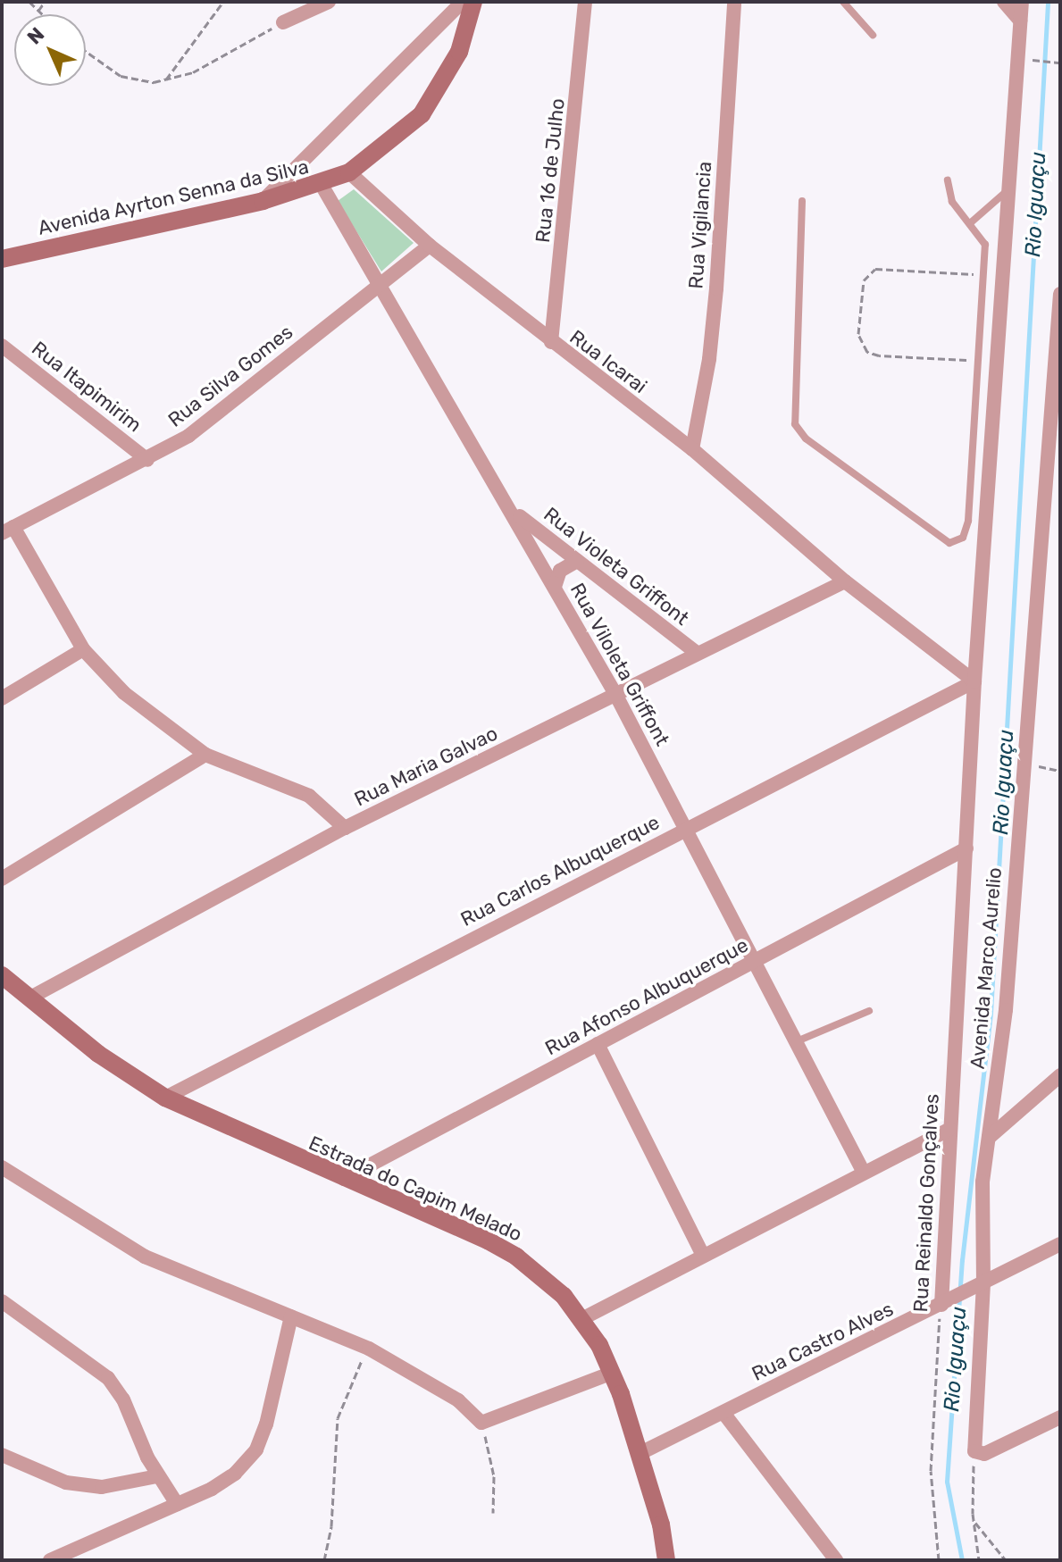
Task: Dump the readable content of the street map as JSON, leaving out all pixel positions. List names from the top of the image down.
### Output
{
  "streets": {
    "street": [
      "Rua 16 de Julho",
      "Avenida Ayrton Senna da Silva",
      "Rua Vigilancia",
      "Rua Icarai",
      "Rua Silva Gomes",
      "Rua Itapimirim",
      "Rua Violeta Griffont",
      "Rua Viloleta Griffont",
      "Rua Maria Galvao",
      "Rua Carlos Albuquerque",
      "Avenida Marco Aurelio",
      "Rua Afonso Albuquerque",
      "Estrada do Capim Melado",
      "Rua Reinaldo Gonçalves",
      "Rua Castro Alves"
    ]
  },
  "crossings": [
    ["Rua 16 de Julho", "Rua Icarai"],
    ["Avenida Ayrton Senna da Silva", "Rua Icarai"],
    ["Avenida Ayrton Senna da Silva", "Rua Viloleta Griffont"],
    ["Rua Vigilancia", "Rua Icarai"],
    ["Rua Icarai", "Rua Silva Gomes"],
    ["Rua Icarai", "Rua Maria Galvao"],
    ["Rua Icarai", "Rua Carlos Albuquerque"],
    ["Rua Icarai", "Rua Reinaldo Gonçalves"],
    ["Rua Silva Gomes", "Rua Itapimirim"],
    ["Rua Silva Gomes", "Rua Viloleta Griffont"],
    ["Rua Violeta Griffont", "Rua Viloleta Griffont"],
    ["Rua Violeta Griffont", "Rua Maria Galvao"],
    ["Rua Viloleta Griffont", "Rua Maria Galvao"],
    ["Rua Viloleta Griffont", "Rua Carlos Albuquerque"],
    ["Rua Viloleta Griffont", "Rua Afonso Albuquerque"],
    ["Rua Maria Galvao", "Estrada do Capim Melado"],
    ["Rua Carlos Albuquerque", "Estrada do Capim Melado"],
    ["Rua Carlos Albuquerque", "Rua Reinaldo Gonçalves"],
    ["Avenida Marco Aurelio", "Rua Castro Alves"],
    ["Rua Afonso Albuquerque", "Estrada do Capim Melado"],
    ["Rua Afonso Albuquerque", "Rua Reinaldo Gonçalves"],
    ["Estrada do Capim Melado", "Rua Castro Alves"],
    ["Rua Reinaldo Gonçalves", "Rua Castro Alves"]
  ],
  "water": ["Rio Iguaçu"],
  "north": "top left"
}
